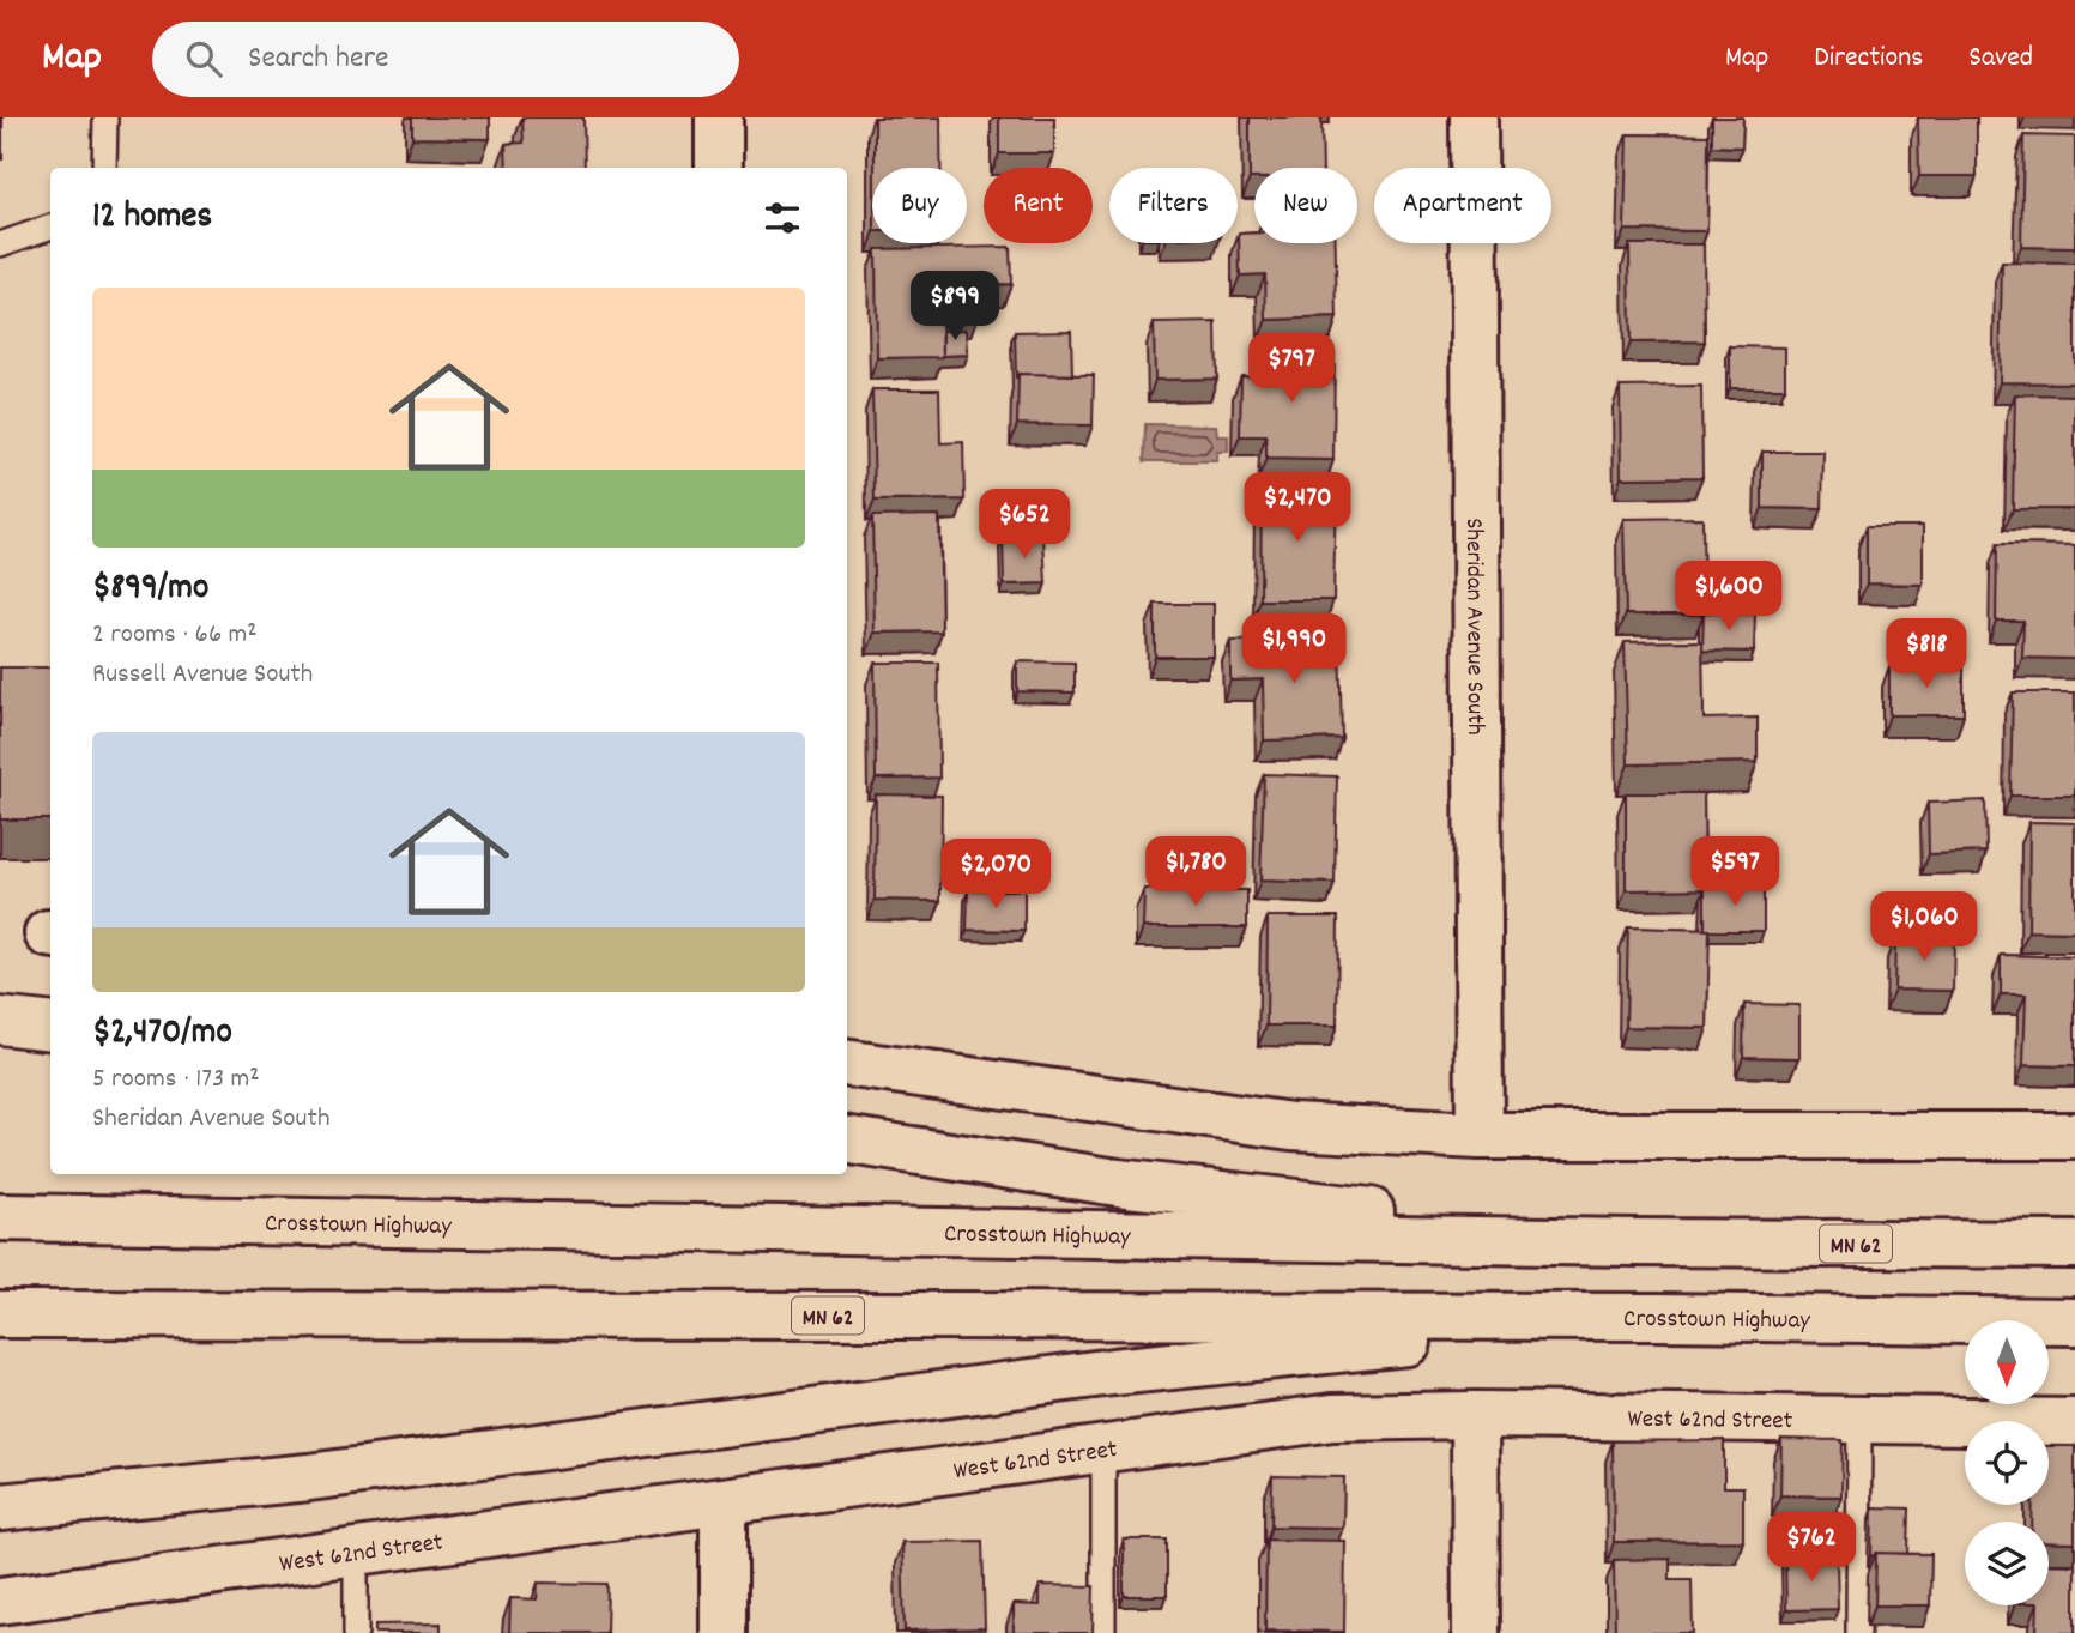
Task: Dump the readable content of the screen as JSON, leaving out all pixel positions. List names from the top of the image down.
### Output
{
  "streets": {
    "main road": [
      "Sheridan Avenue South",
      "Crosstown Highway",
      "MN 62",
      "West 62nd Street"
    ]
  },
  "north": "bottom",
  "page": {
    "header": "Map",
    "search": "Search here",
    "nav": ["Map", "Directions", "Saved"],
    "chip": [
      "Buy",
      "Rent",
      "Filters",
      "New",
      "Apartment"
    ],
    "heading": "12 homes",
    "list": [
      {
        "name": "$899/mo",
        "note": "2 rooms · 66 m² · Russell Avenue South"
      },
      {
        "name": "$2,470/mo",
        "note": "5 rooms · 173 m² · Sheridan Avenue South"
      }
    ],
    "price": [
      "$899",
      "$797",
      "$2,470",
      "$652",
      "$1,600",
      "$1,990",
      "$818",
      "$1,780",
      "$597",
      "$2,070",
      "$1,060",
      "$762"
    ]
  }
}
